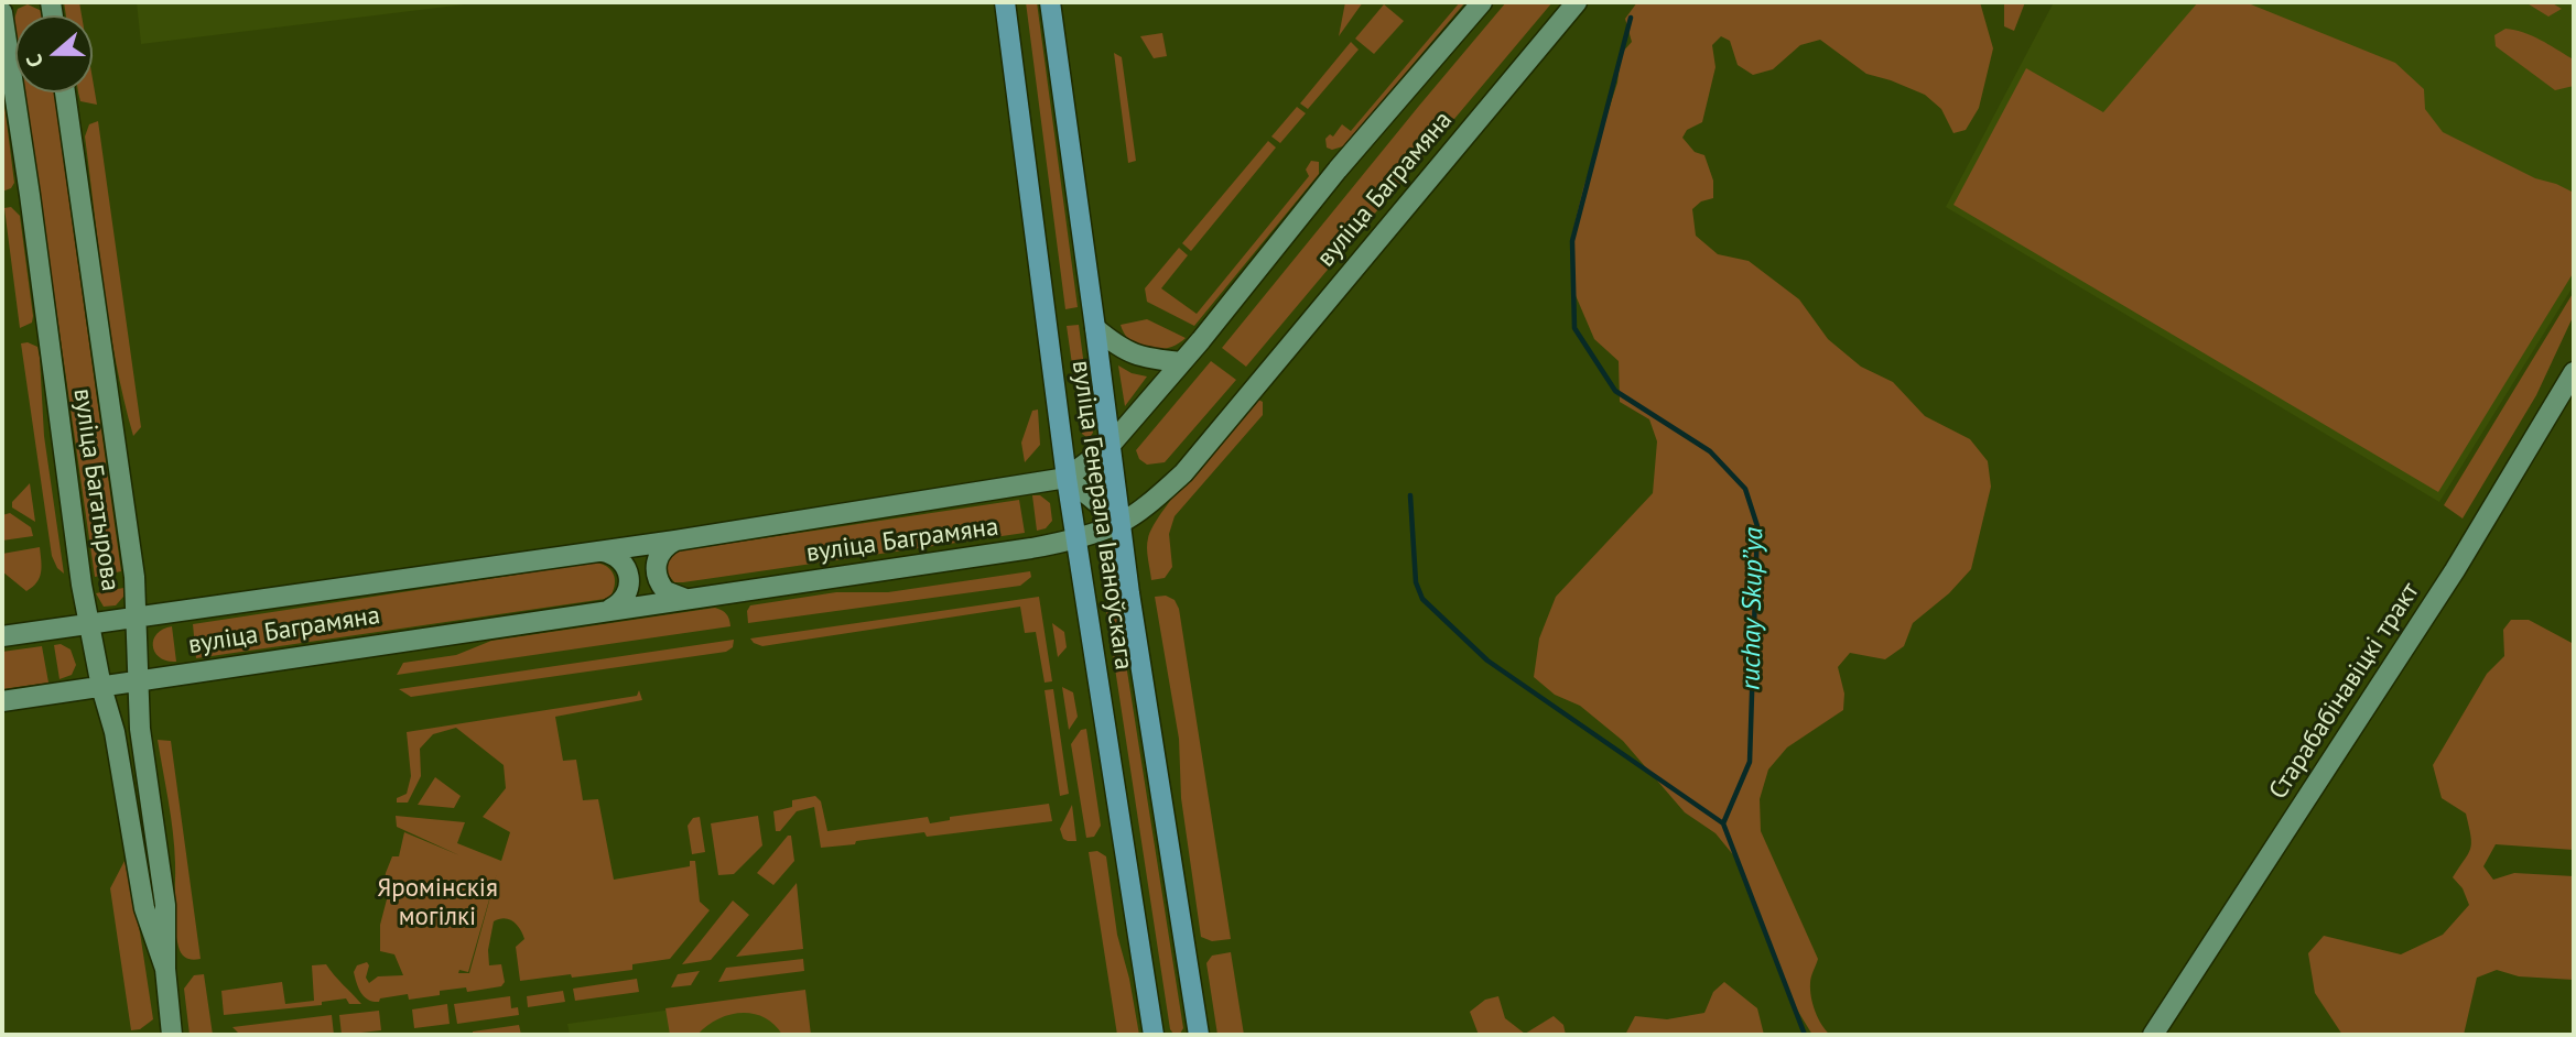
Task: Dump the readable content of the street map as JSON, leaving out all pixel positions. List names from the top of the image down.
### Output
{
  "streets": {
    "main road": ["вуліца Генерала Іваноўскага"],
    "street": ["вуліца Баграмяна", "вуліца Багатырова", "Старабабінавіцкі тракт"]
  },
  "crossings": [
    ["вуліца Баграмяна", "вуліца Багатырова"],
    ["вуліца Баграмяна", "вуліца Генерала Іваноўскага"]
  ],
  "water": ["ruchay Skup’’ya"],
  "parks": ["Яромінскія могілкі"],
  "north": "left"
}
